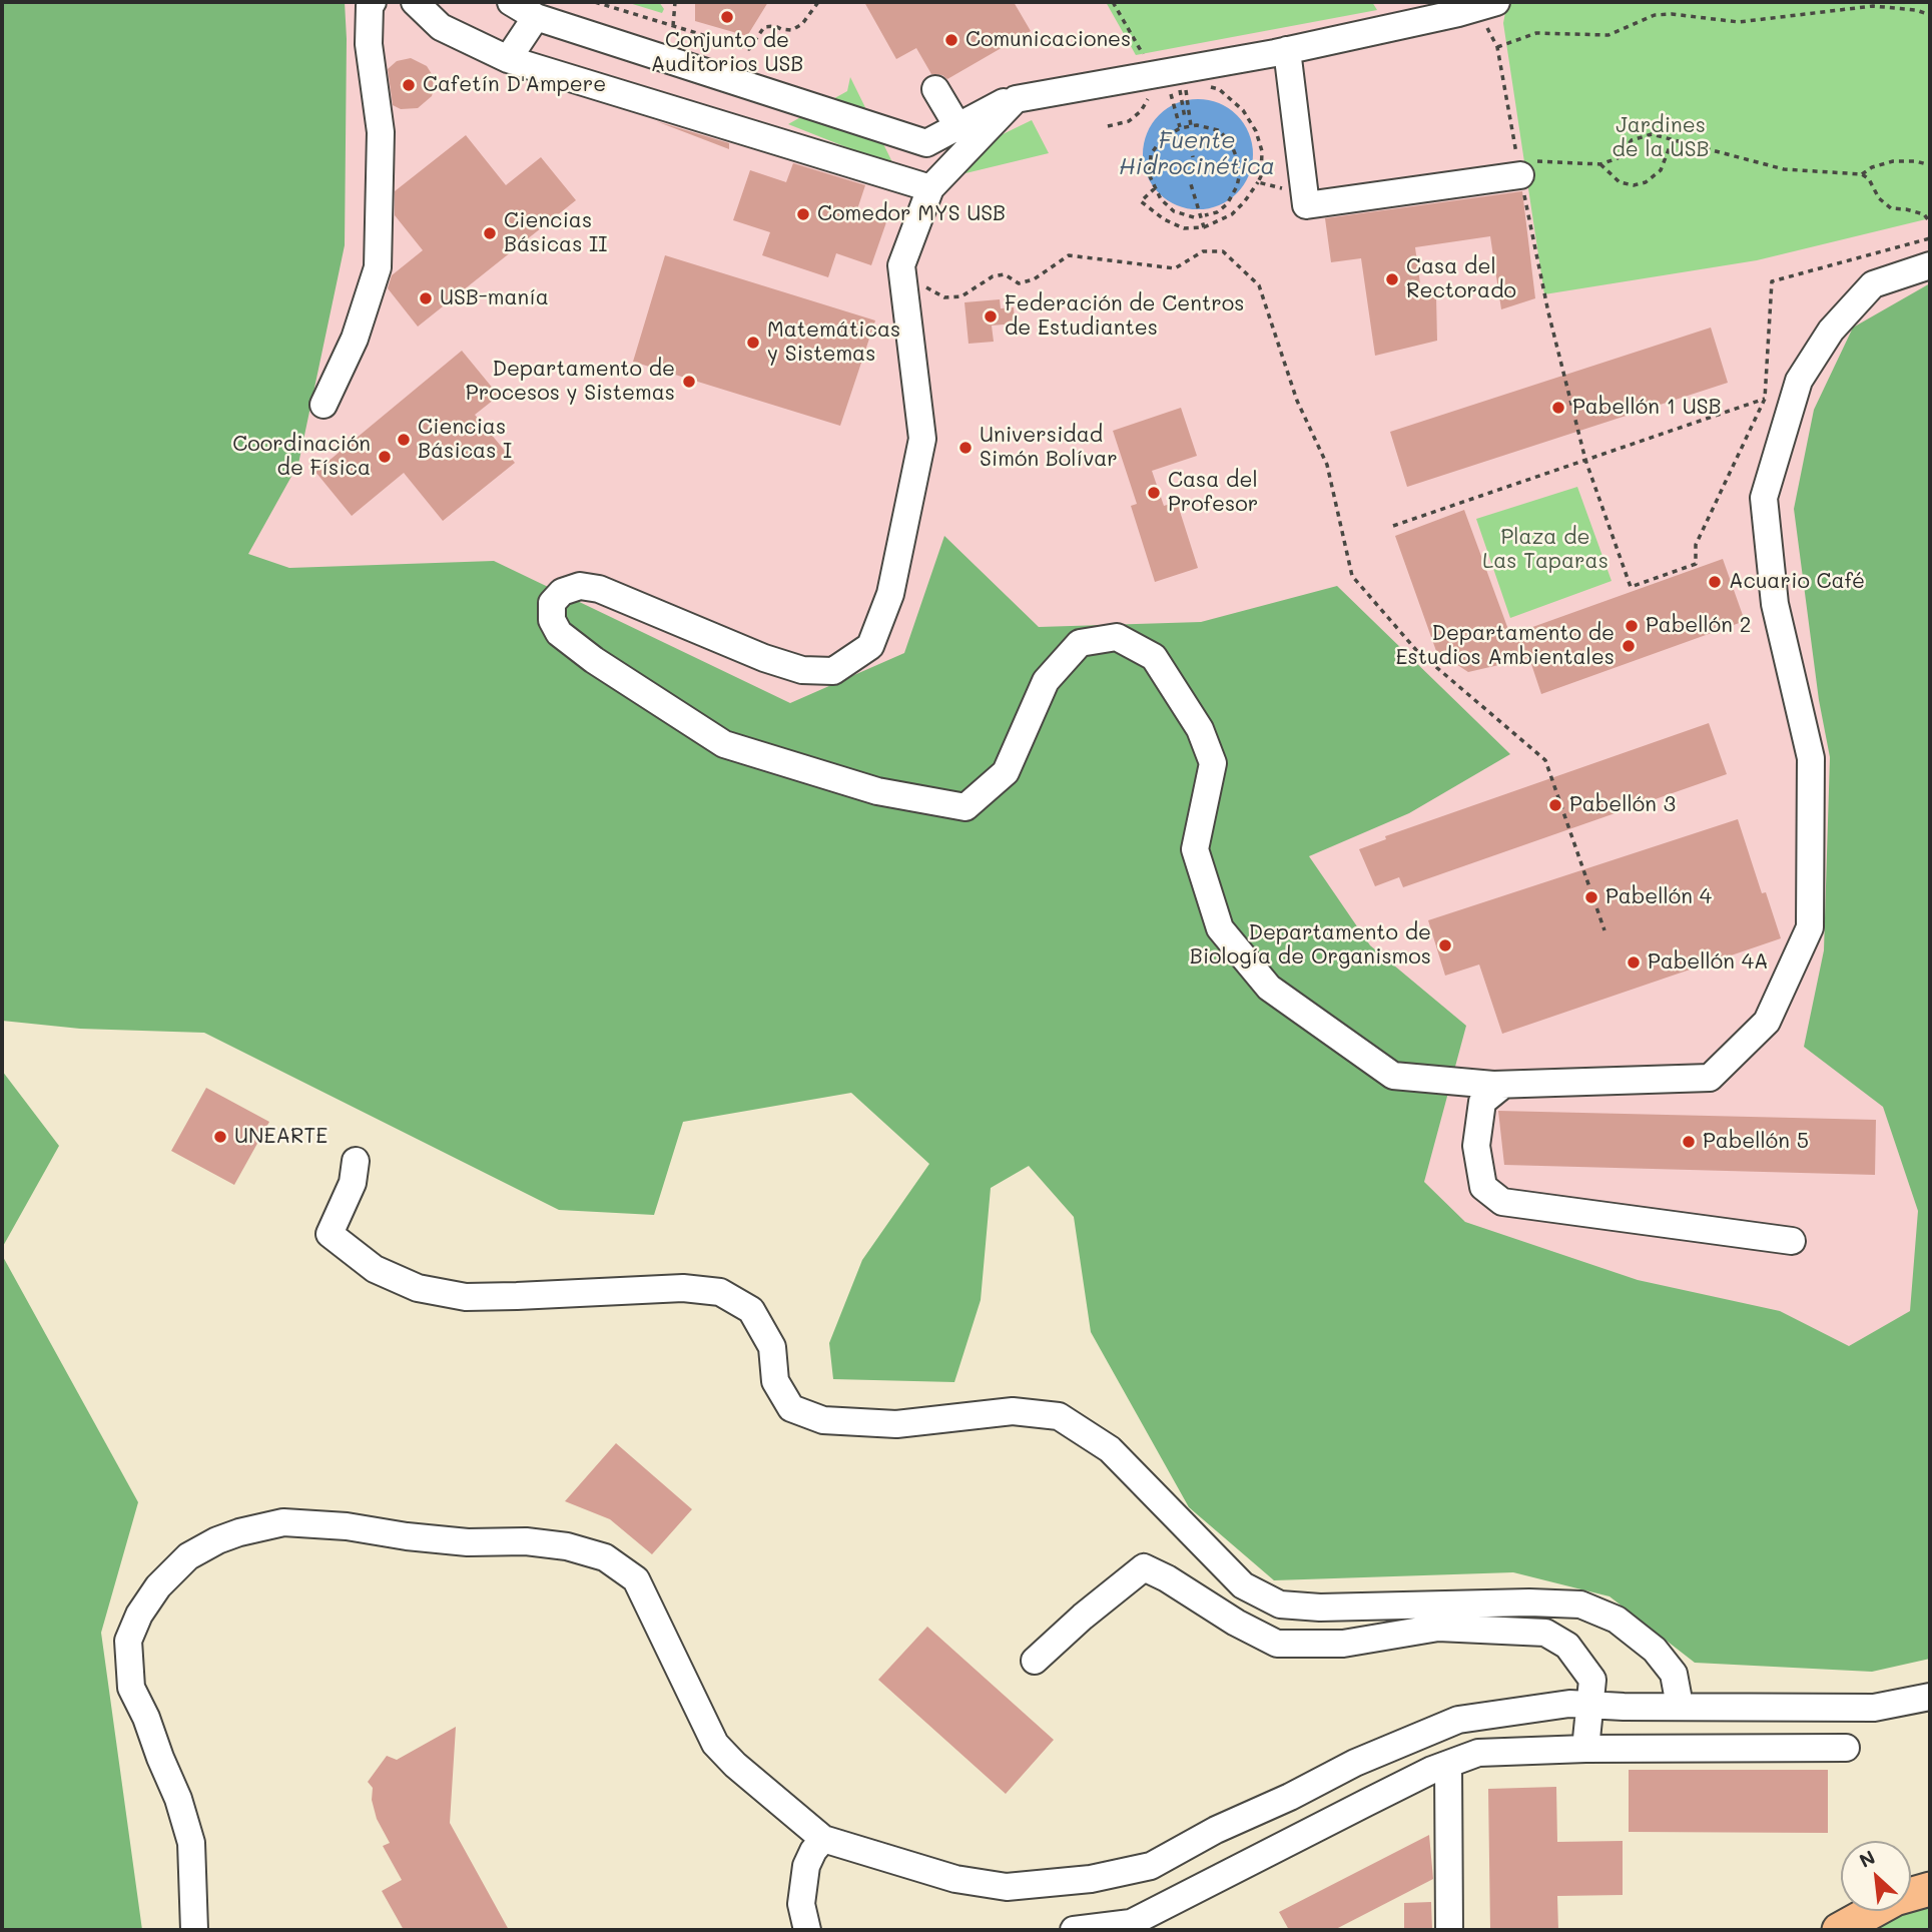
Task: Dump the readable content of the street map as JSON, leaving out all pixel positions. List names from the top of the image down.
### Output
{
  "water": ["Fuente Hidrocinética"],
  "parks": ["Jardines de la USB", "Plaza de Las Taparas"],
  "places": [
    "Conjunto de Auditorios USB",
    "Comunicaciones",
    "Cafetín D'Ampere",
    "Comedor MYS USB",
    "Ciencias Básicas II",
    "Casa del Rectorado",
    "USB-manía",
    "Federación de Centros de Estudiantes",
    "Matemáticas y Sistemas",
    "Departamento de Procesos y Sistemas",
    "Pabellón 1 USB",
    "Ciencias Básicas I",
    "Universidad Simón Bolívar",
    "Coordinación de Física",
    "Casa del Profesor",
    "Acuario Café",
    "Pabellón 2",
    "Departamento de Estudios Ambientales",
    "Pabellón 3",
    "Pabellón 4",
    "Departamento de Biología de Organismos",
    "Pabellón 4A",
    "UNEARTE",
    "Pabellón 5"
  ],
  "north": "top left"
}
